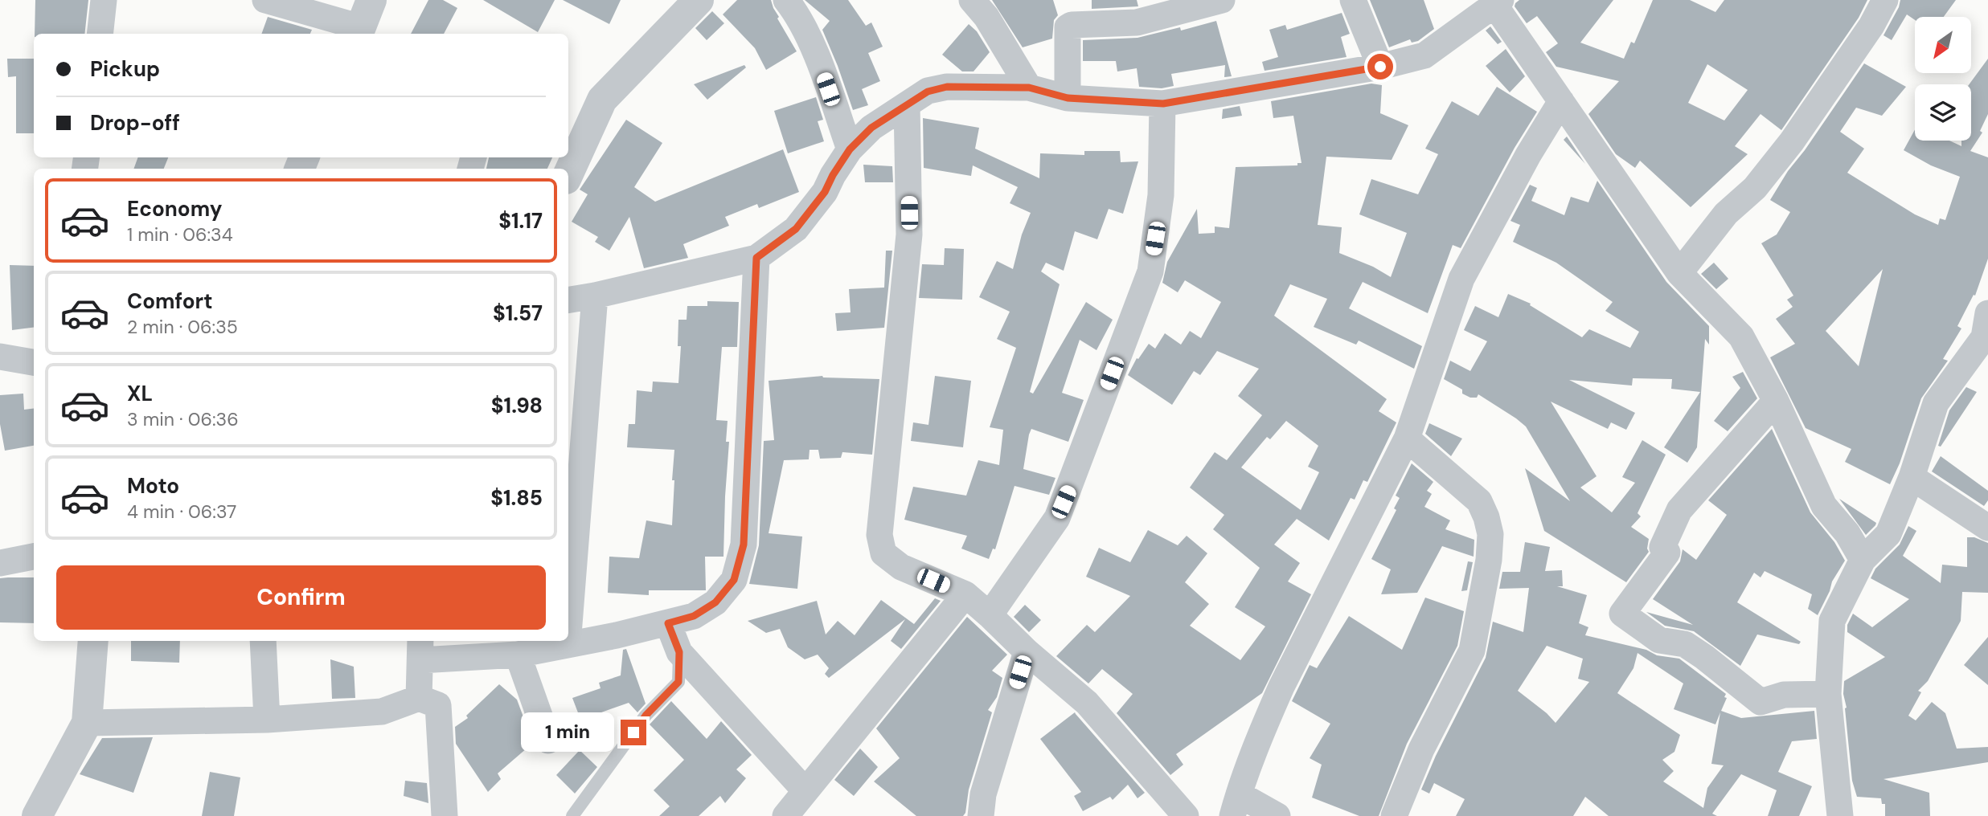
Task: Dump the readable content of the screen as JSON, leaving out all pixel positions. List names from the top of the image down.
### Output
{
  "north": "bottom left",
  "page": {
    "banner": ["Pickup", "Drop-off"],
    "list": [
      {
        "name": "Economy",
        "note": "1 min · 06:34",
        "value": "$1.17"
      },
      {
        "name": "Comfort",
        "note": "2 min · 06:35",
        "value": "$1.57"
      },
      {
        "name": "XL",
        "note": "3 min · 06:36",
        "value": "$1.98"
      },
      {
        "name": "Moto",
        "note": "4 min · 06:37",
        "value": "$1.85"
      }
    ],
    "buttons": "Confirm",
    "bubble": "1 min"
  }
}
